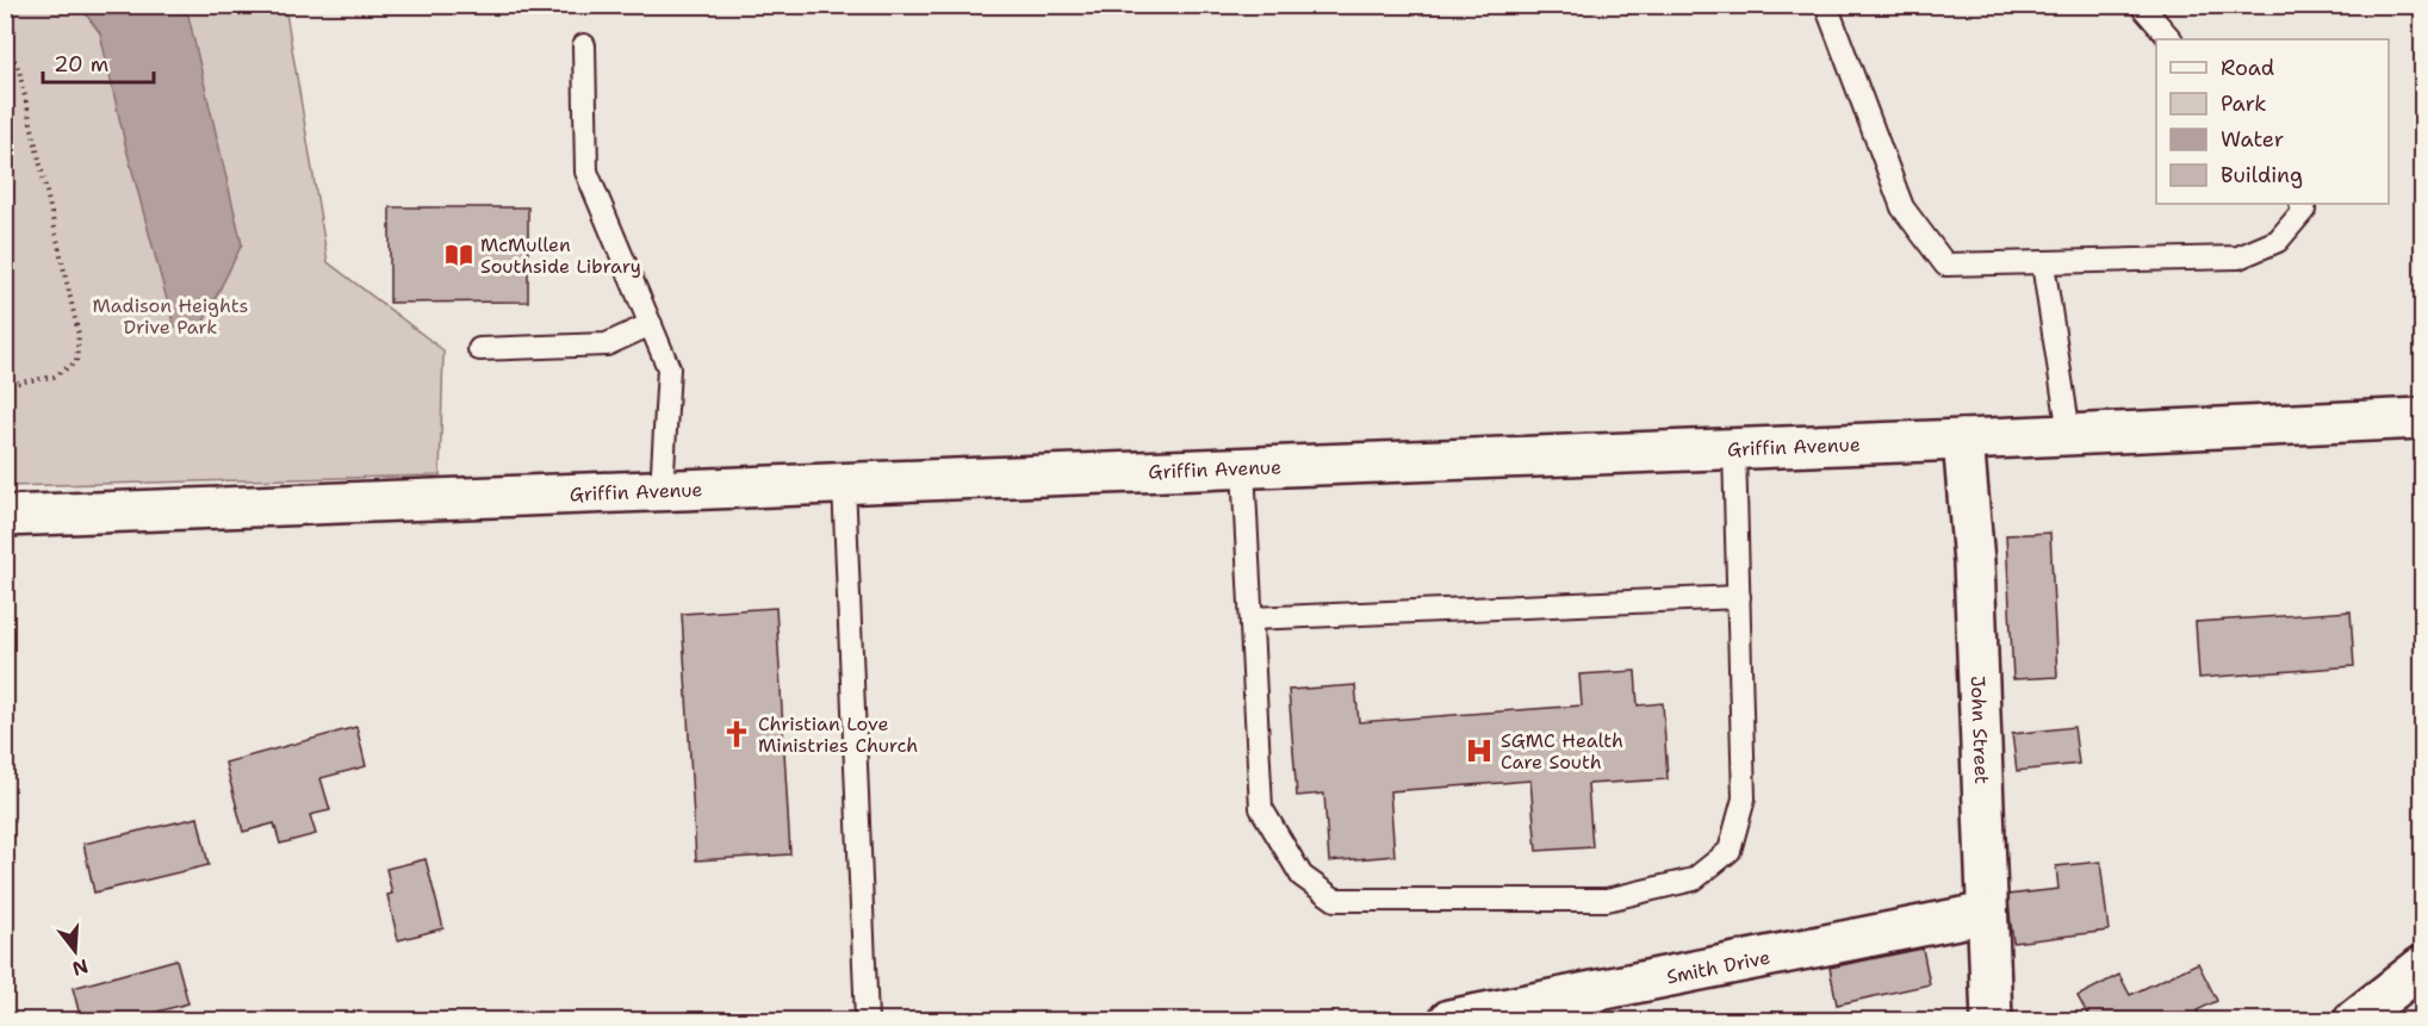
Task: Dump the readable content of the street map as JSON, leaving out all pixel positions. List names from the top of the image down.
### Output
{
  "streets": {
    "main road": ["Griffin Avenue", "John Street", "Smith Drive"]
  },
  "crossings": [
    ["Griffin Avenue", "John Street"],
    ["John Street", "Smith Drive"]
  ],
  "parks": ["Madison Heights Drive Park"],
  "places": {
    "library": ["McMullen Southside Library"],
    "church": ["Christian Love Ministries Church"],
    "hospital": ["SGMC Health Care South"]
  },
  "legend": [
    "Road",
    "Park",
    "Water",
    "Building"
  ],
  "scale_bar": "20 m",
  "north": "bottom"
}
